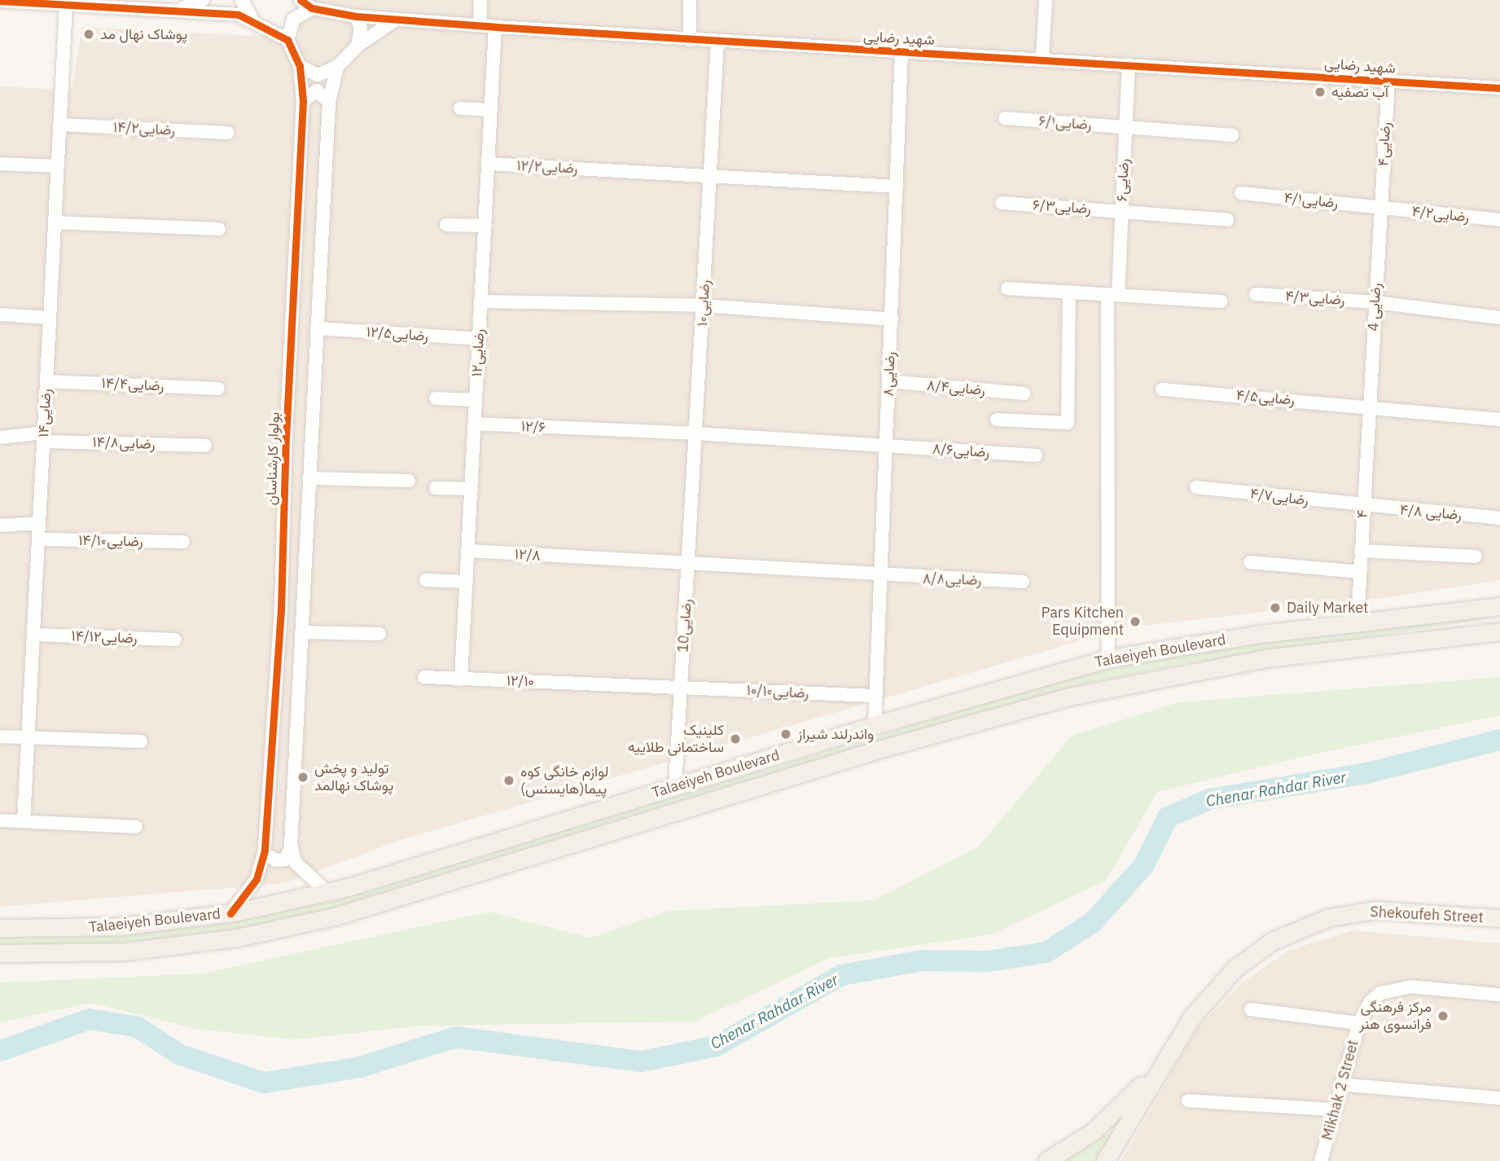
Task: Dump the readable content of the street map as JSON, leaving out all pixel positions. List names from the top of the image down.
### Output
{
  "streets": {
    "main road": ["Talaeiyeh Boulevard", "Shekoufeh Street"],
    "street": [
      "شهید رضایی",
      "رضایی۶/۱",
      "رضایی۱۴/۲",
      "رضایی۴",
      "رضایی۱۲/۲",
      "رضایی۶",
      "رضایی۴/۱",
      "رضایی۶/۳",
      "رضایی۴/۲",
      "رضایی۴/۳",
      "رضایی۱۰",
      "رضایی 4",
      "رضایی۱۲/۵",
      "رضایی۱۲",
      "رضایی۸",
      "رضایی۱۴/۴",
      "رضایی۸/۴",
      "رضایی۴/۵",
      "رضایی۱۴",
      "۱۲/۶",
      "رضایی۱۴/۸",
      "رضایی۸/۶",
      "بولوار کارشناسان",
      "رضایی۴/۷",
      "رضایی ۴/۸",
      "۴",
      "رضایی۱۴/۱۰",
      "۱۲/۸",
      "رضایی۸/۸",
      "رضایی10",
      "رضایی۱۴/۱۲",
      "۱۲/۱۰",
      "رضایی۱۰/۱۰",
      "Mikhak 2 Street"
    ]
  },
  "crossings": [
    ["شهید رضایی", "رضایی۴"],
    ["شهید رضایی", "رضایی۶"],
    ["شهید رضایی", "رضایی۱۰"],
    ["شهید رضایی", "رضایی۱۲"],
    ["شهید رضایی", "رضایی۸"],
    ["شهید رضایی", "بولوار کارشناسان"],
    ["رضایی۶/۱", "رضایی۶"],
    ["رضایی۱۴/۲", "رضایی۱۴"],
    ["رضایی۴", "رضایی۴/۱"],
    ["رضایی۴", "رضایی۴/۲"],
    ["رضایی۴", "رضایی 4"],
    ["رضایی۱۲/۲", "رضایی۱۰"],
    ["رضایی۱۲/۲", "رضایی۱۲"],
    ["رضایی۱۲/۲", "رضایی۸"],
    ["رضایی۶", "رضایی۶/۳"],
    ["رضایی۶", "Talaeiyeh Boulevard"],
    ["رضایی۴/۱", "رضایی۴/۲"],
    ["رضایی۴/۱", "رضایی 4"],
    ["رضایی۴/۲", "رضایی 4"],
    ["رضایی۴/۳", "رضایی 4"],
    ["رضایی۱۰", "۱۲/۶"],
    ["رضایی۱۰", "رضایی۸/۶"],
    ["رضایی۱۰", "۱۲/۸"],
    ["رضایی۱۰", "رضایی۸/۸"],
    ["رضایی۱۰", "رضایی10"],
    ["رضایی 4", "رضایی۴/۵"],
    ["رضایی 4", "۴"],
    ["رضایی۱۲/۵", "رضایی۱۲"],
    ["رضایی۱۲", "۱۲/۶"],
    ["رضایی۱۲", "۱۲/۸"],
    ["رضایی۱۲", "۱۲/۱۰"],
    ["رضایی۸", "رضایی۸/۴"],
    ["رضایی۸", "رضایی۸/۶"],
    ["رضایی۸", "رضایی۸/۸"],
    ["رضایی۸", "Talaeiyeh Boulevard"],
    ["رضایی۸", "رضایی۱۰/۱۰"],
    ["رضایی۱۴/۴", "رضایی۱۴"],
    ["رضایی۴/۵", "۴"],
    ["رضایی۱۴", "رضایی۱۴/۸"],
    ["رضایی۱۴", "رضایی۱۴/۱۰"],
    ["رضایی۱۴", "رضایی۱۴/۱۲"],
    ["۱۲/۶", "رضایی۸/۶"],
    ["بولوار کارشناسان", "Talaeiyeh Boulevard"],
    ["رضایی۴/۷", "رضایی ۴/۸"],
    ["رضایی۴/۷", "۴"],
    ["رضایی ۴/۸", "۴"],
    ["۴", "Talaeiyeh Boulevard"],
    ["۱۲/۸", "رضایی۸/۸"],
    ["۱۲/۸", "رضایی10"],
    ["رضایی۸/۸", "رضایی10"],
    ["رضایی10", "Talaeiyeh Boulevard"],
    ["رضایی10", "۱۲/۱۰"],
    ["رضایی10", "رضایی۱۰/۱۰"],
    ["۱۲/۱۰", "رضایی۱۰/۱۰"]
  ],
  "water": ["Chenar Rahdar River"],
  "places": [
    "پوشاک نهال مد",
    "آب تصفیه",
    "Daily Market",
    "Pars Kitchen Equipment",
    "واندرلند شیراز",
    "کلینیک ساختمانی طلاییه",
    "تولید و پخش پوشاک نهالمد",
    "لوازم خانگی کوه پیما(هایسنس)",
    "مرکز فرهنگی فرانسوی هنر"
  ]
}
